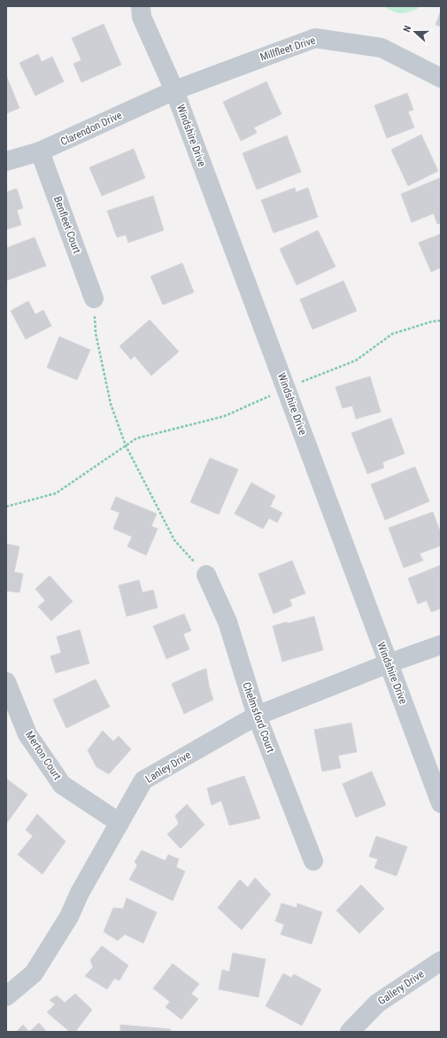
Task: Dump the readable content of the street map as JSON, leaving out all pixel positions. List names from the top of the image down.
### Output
{
  "streets": {
    "street": [
      "Millfleet Drive",
      "Clarendon Drive",
      "Windshire Drive",
      "Benfleet Court",
      "Chelmsford Court",
      "Merton Court",
      "Lanley Drive",
      "Gallery Drive"
    ]
  },
  "crossings": [
    ["Millfleet Drive", "Clarendon Drive"],
    ["Millfleet Drive", "Windshire Drive"],
    ["Clarendon Drive", "Windshire Drive"],
    ["Clarendon Drive", "Benfleet Court"],
    ["Windshire Drive", "Lanley Drive"],
    ["Chelmsford Court", "Lanley Drive"],
    ["Merton Court", "Lanley Drive"]
  ],
  "north": "left"
}
